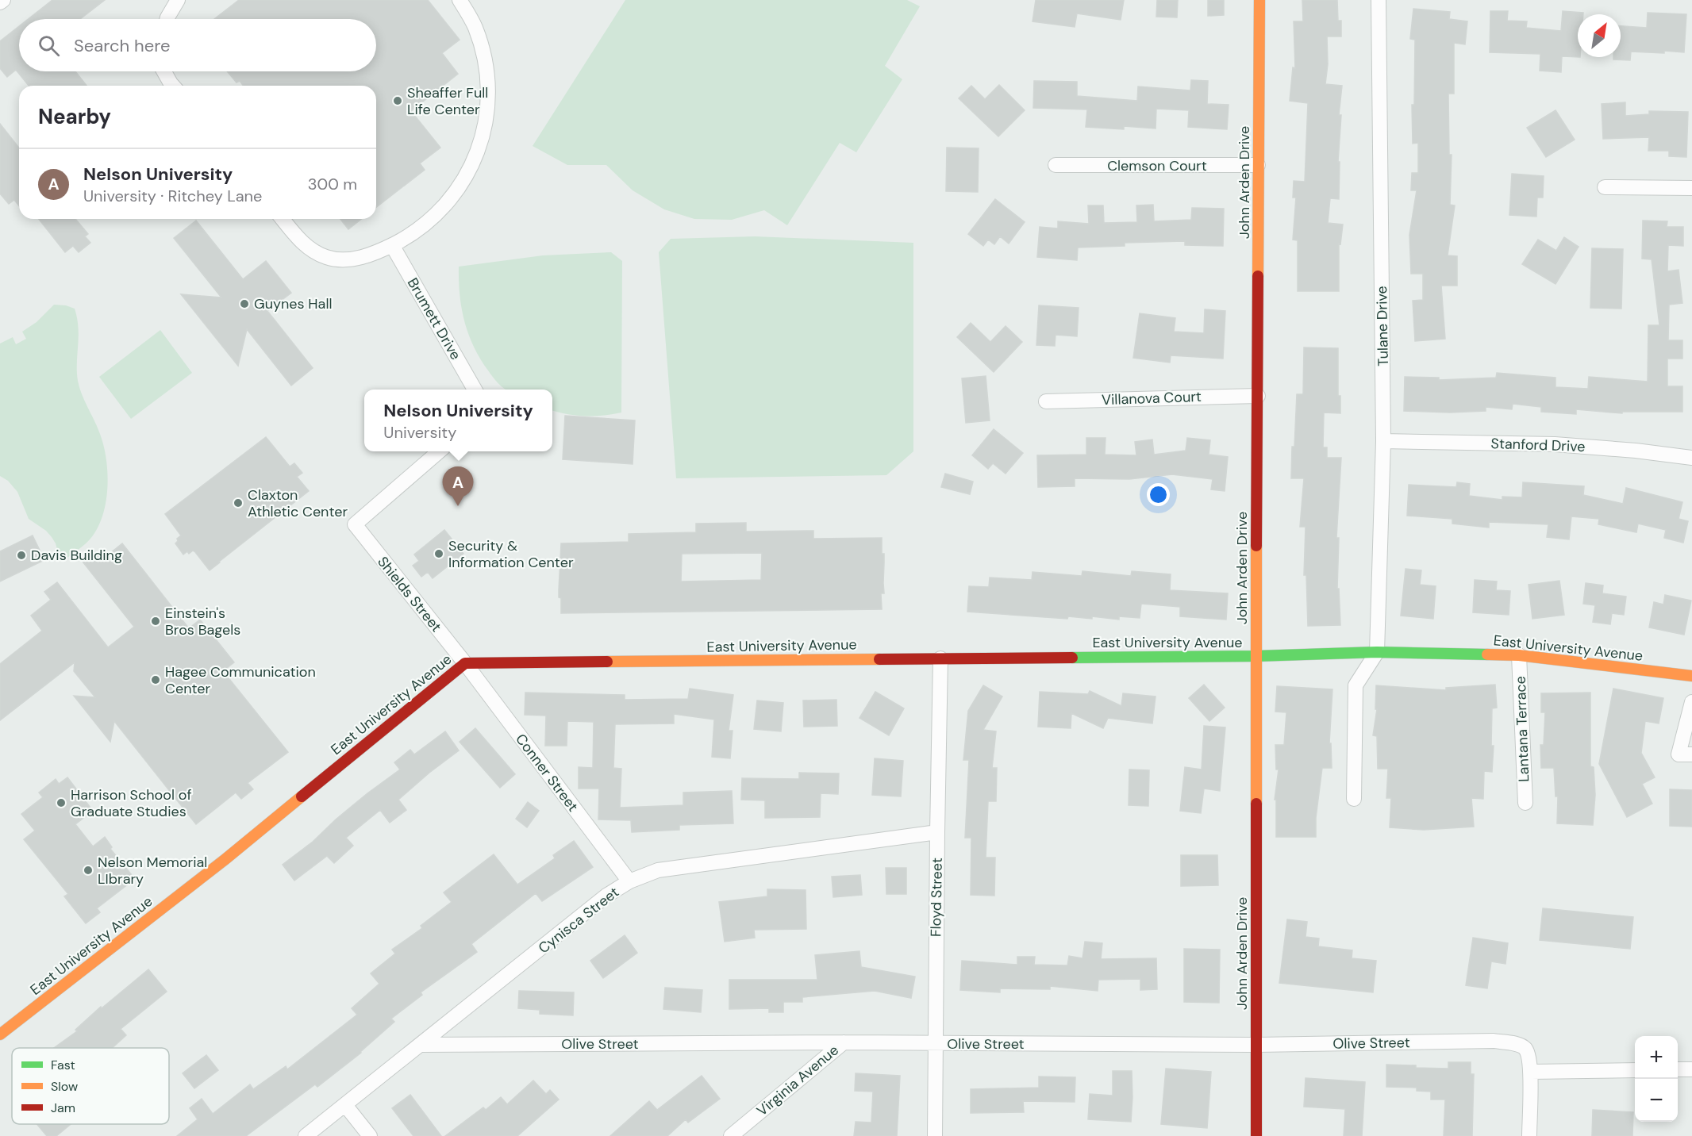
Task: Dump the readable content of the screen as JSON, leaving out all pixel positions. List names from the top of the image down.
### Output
{
  "streets": {
    "street": [
      "Clemson Court",
      "John Arden Drive",
      "Brumett Drive",
      "Tulane Drive",
      "Villanova Court",
      "Stanford Drive",
      "Shields Street",
      "East University Avenue",
      "Lantana Terrace",
      "Conner Street",
      "Floyd Street",
      "Cynisca Street",
      "Olive Street",
      "Virginia Avenue"
    ]
  },
  "crossings": [
    ["Clemson Court", "John Arden Drive"],
    ["John Arden Drive", "Villanova Court"],
    ["John Arden Drive", "East University Avenue"],
    ["John Arden Drive", "Olive Street"],
    ["Tulane Drive", "Stanford Drive"],
    ["Tulane Drive", "East University Avenue"],
    ["Shields Street", "East University Avenue"],
    ["Shields Street", "Conner Street"],
    ["East University Avenue", "Lantana Terrace"],
    ["East University Avenue", "Conner Street"],
    ["East University Avenue", "Floyd Street"],
    ["Conner Street", "Cynisca Street"],
    ["Floyd Street", "Cynisca Street"],
    ["Floyd Street", "Olive Street"],
    ["Cynisca Street", "Olive Street"],
    ["Olive Street", "Virginia Avenue"]
  ],
  "places": [
    "Sheaffer Full Life Center",
    "Guynes Hall",
    "Claxton Athletic Center",
    "Security & Information Center",
    "Davis Building",
    "Einstein's Bros Bagels",
    "Hagee Communication Center",
    "Harrison School of Graduate Studies",
    "Nelson Memorial LIbrary"
  ],
  "legend": ["Fast", "Slow", "Jam"],
  "north": "top right",
  "page": {
    "search": "Search here",
    "heading": "Nearby",
    "list": [
      {
        "mark": "A",
        "name": "Nelson University",
        "note": "University · Ritchey Lane",
        "value": "300 m"
      }
    ],
    "popup": ["Nelson University", "University"],
    "pins": "A",
    "map_buttons": ["+", "−"]
  }
}
